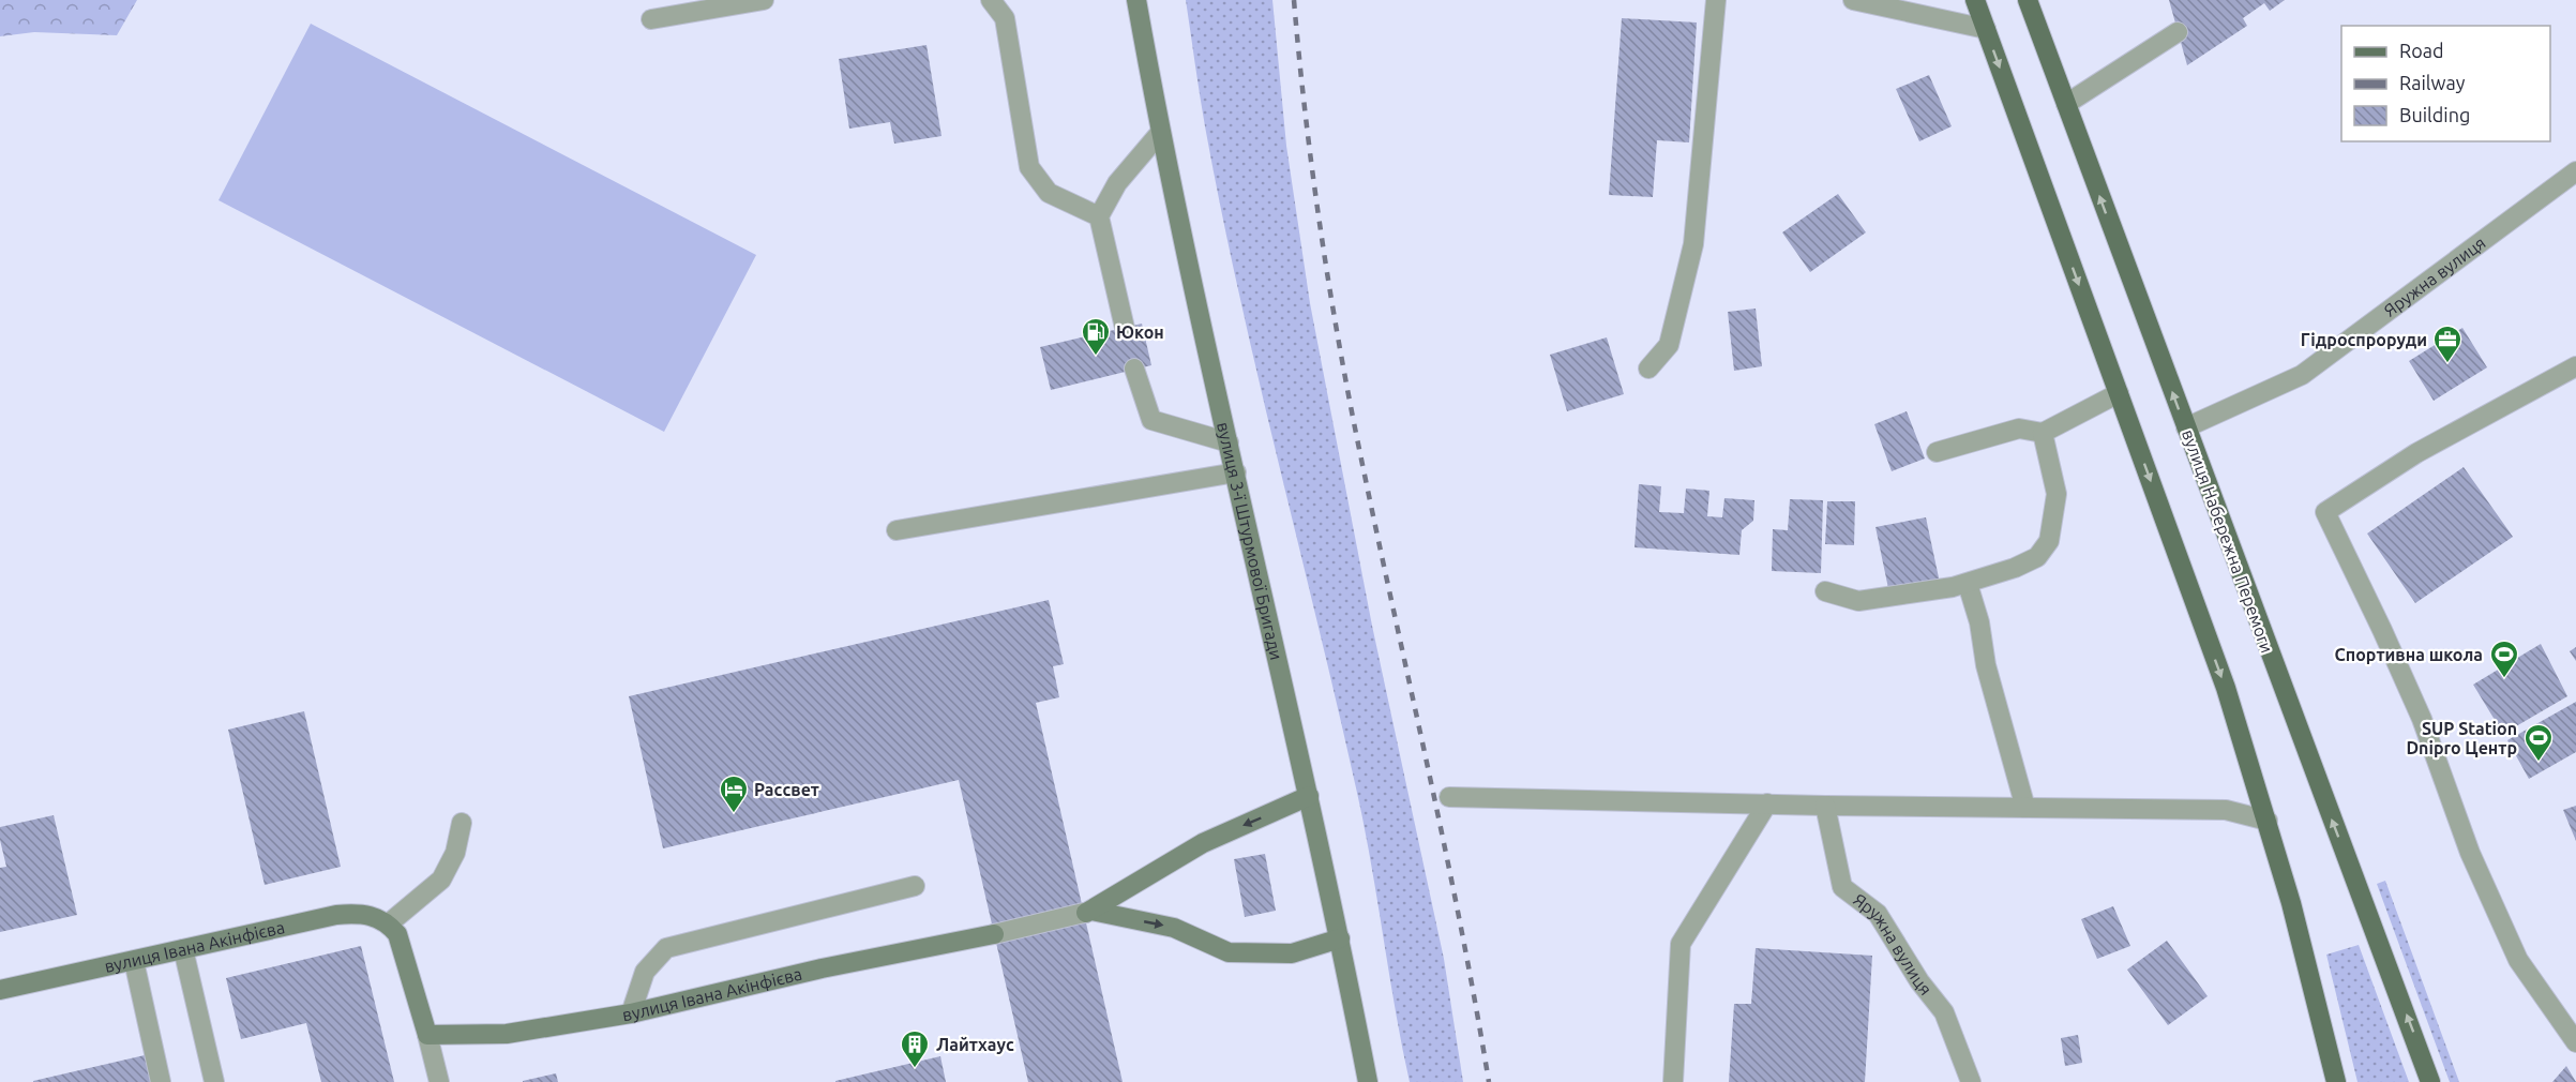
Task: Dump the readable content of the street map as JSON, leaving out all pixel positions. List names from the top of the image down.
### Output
{
  "streets": {
    "main road": ["вулиця Набережна Перемоги"],
    "street": ["Яружна вулиця", "вулиця 3-ї Штурмової Бригади", "вулиця Івана Акінфієва"]
  },
  "crossings": [
    ["Яружна вулиця", "вулиця Набережна Перемоги"]
  ],
  "places": {
    "fuel station": ["Юкон"],
    "office": ["Гідроспроруди"],
    "sports": ["Спортивна школа", "SUP Station Dnipro Центр"],
    "hotel": ["Рассвет"],
    "building": ["Лайтхаус"]
  },
  "legend": ["Road", "Railway", "Building"]
}
